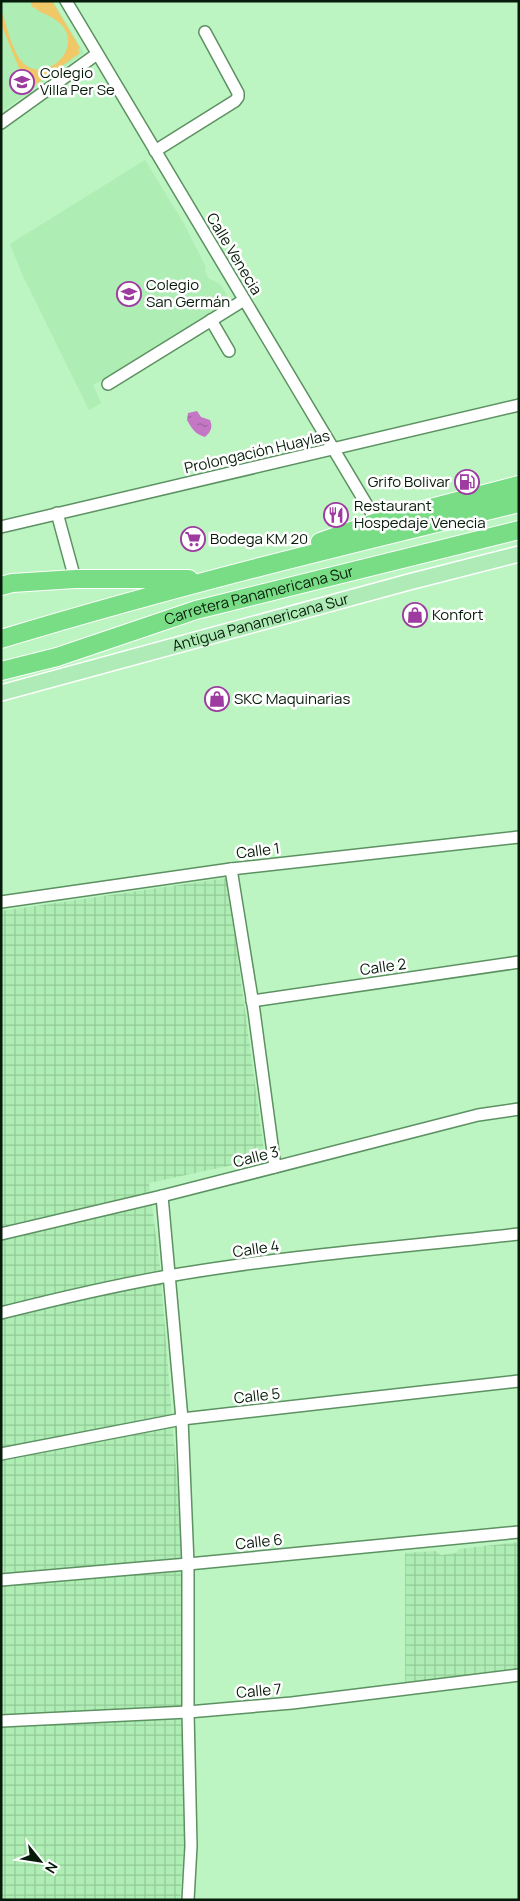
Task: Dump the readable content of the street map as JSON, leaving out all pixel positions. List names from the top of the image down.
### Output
{
  "streets": {
    "highway": ["Carretera Panamericana Sur"],
    "main road": ["Antigua Panamericana Sur"],
    "street": [
      "Calle Venecia",
      "Prolongación Huaylas",
      "Calle 1",
      "Calle 2",
      "Calle 3",
      "Calle 4",
      "Calle 5",
      "Calle 6",
      "Calle 7"
    ]
  },
  "crossings": [
    ["Calle Venecia", "Prolongación Huaylas"]
  ],
  "places": {
    "school or university": ["Colegio Villa Per Se", "Colegio San Germán"],
    "fuel station": ["Grifo Bolivar"],
    "restaurant": ["Restaurant Hospedaje Venecia"],
    "supermarket": ["Bodega KM 20"],
    "shop": ["Konfort", "SKC Maquinarias"]
  },
  "north": "bottom right"
}
